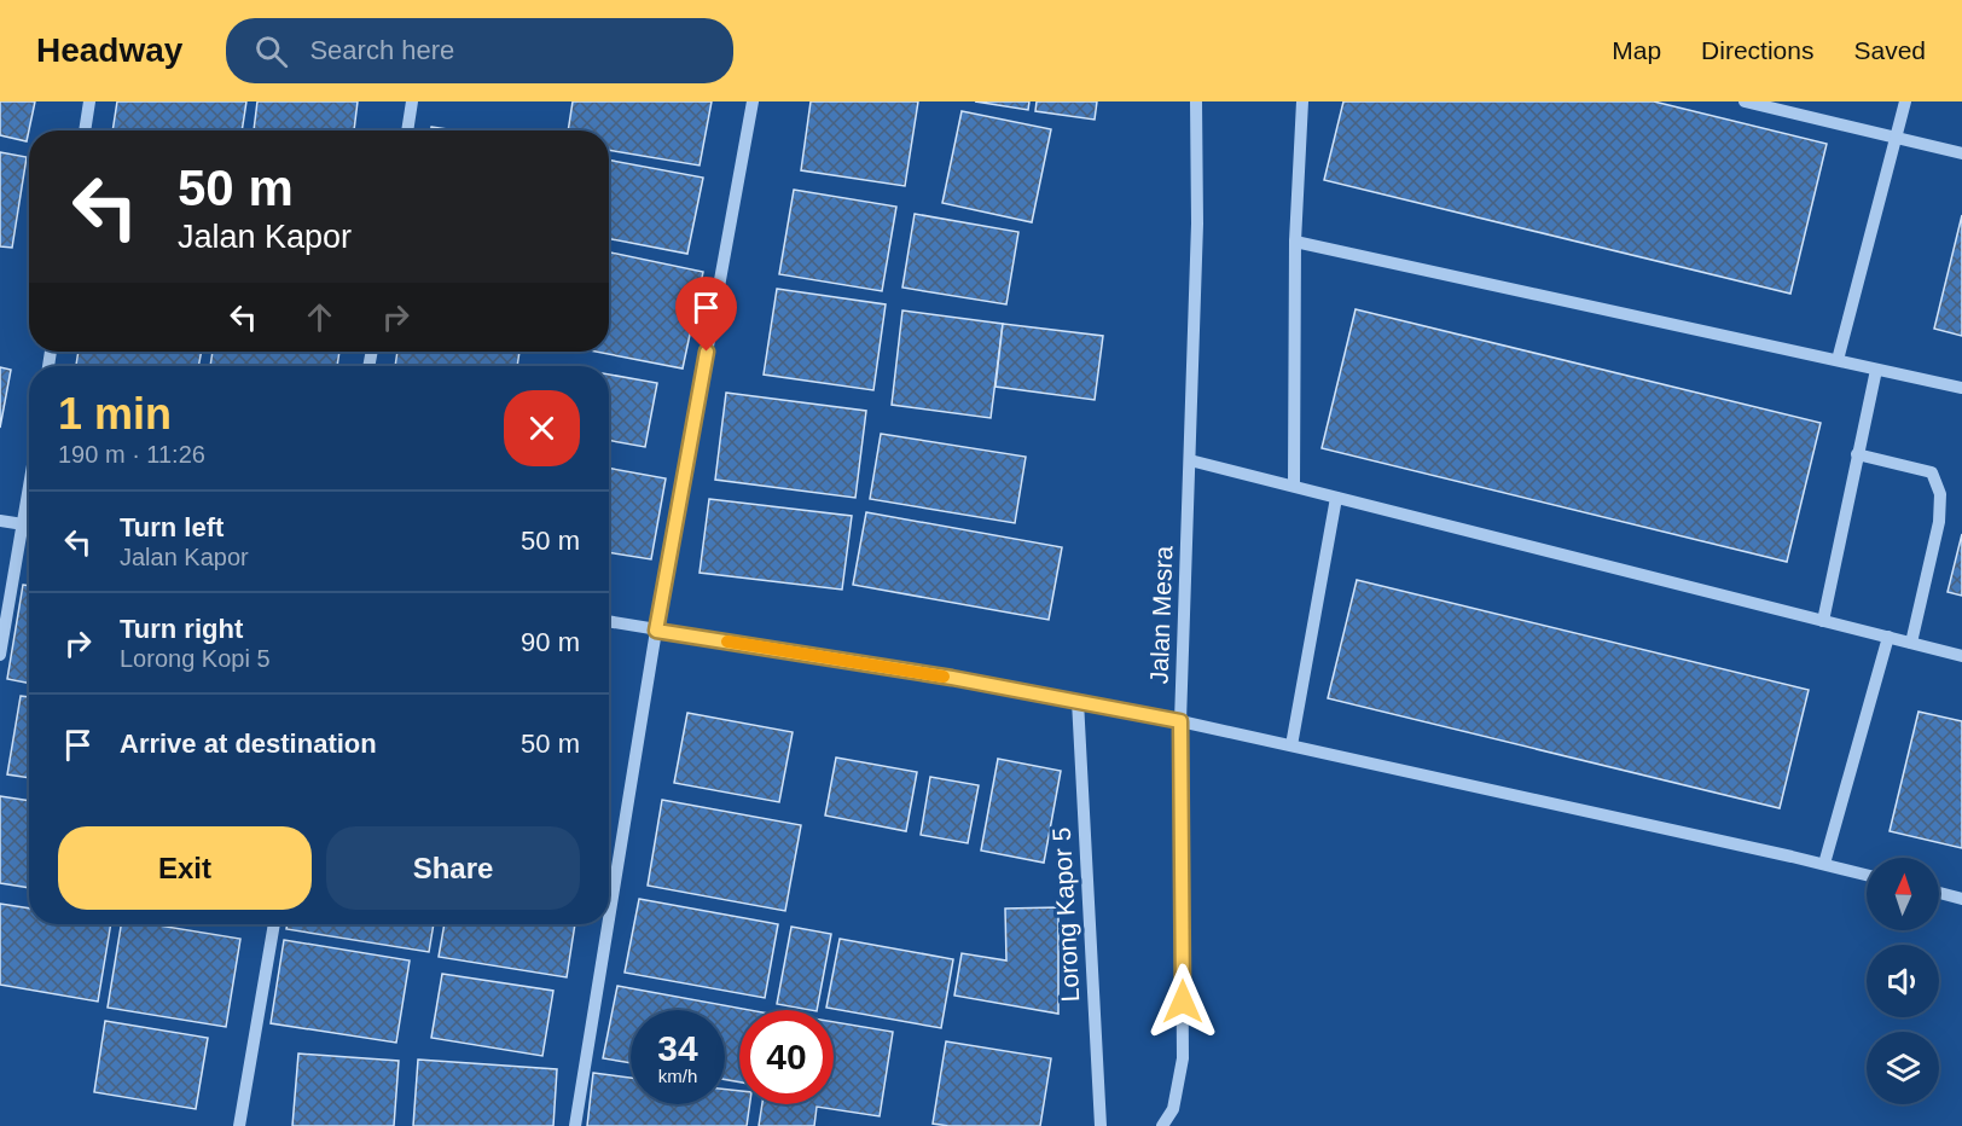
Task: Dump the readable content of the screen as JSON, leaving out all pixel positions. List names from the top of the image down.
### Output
{
  "streets": {
    "street": ["Jalan Mesra", "Lorong Kapor 5"]
  },
  "north": "top",
  "page": {
    "header": "Headway",
    "search": "Search here",
    "nav": ["Map", "Directions", "Saved"],
    "turn": ["50 m", "Jalan Kapor"],
    "heading": ["1 min", "190 m · 11:26"],
    "list": [
      {
        "name": "Turn left",
        "note": "Jalan Kapor",
        "value": "50 m"
      },
      {
        "name": "Turn right",
        "note": "Lorong Kopi 5",
        "value": "90 m"
      },
      {
        "name": "Arrive at destination",
        "value": "50 m"
      }
    ],
    "buttons": ["Exit", "Share"],
    "speed": "34 km/h",
    "limit": "40"
  }
}
